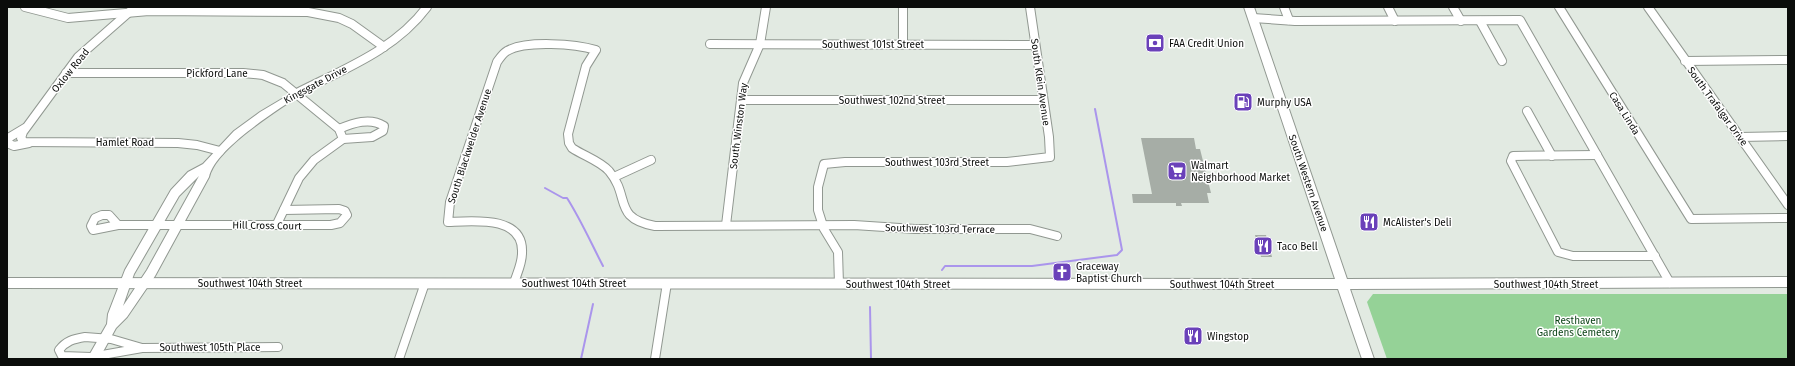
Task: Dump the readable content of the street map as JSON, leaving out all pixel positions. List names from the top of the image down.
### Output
{
  "streets": {
    "main road": ["South Western Avenue", "Southwest 104th Street"],
    "street": [
      "Southwest 101st Street",
      "Oxlow Road",
      "Pickford Lane",
      "South Klein Avenue",
      "Kingsgate Drive",
      "Southwest 102nd Street",
      "South Trafalgar Drive",
      "Casa Linda",
      "South Winston Way",
      "Hamlet Road",
      "South Blackwelder Avenue",
      "Southwest 103rd Street",
      "Hill Cross Court",
      "Southwest 103rd Terrace",
      "Southwest 105th Place"
    ]
  },
  "crossings": [
    ["Southwest 101st Street", "South Klein Avenue"],
    ["Southwest 101st Street", "South Winston Way"],
    ["Oxlow Road", "Pickford Lane"],
    ["Oxlow Road", "Hamlet Road"],
    ["Pickford Lane", "Kingsgate Drive"],
    ["South Klein Avenue", "Southwest 102nd Street"],
    ["South Klein Avenue", "Southwest 103rd Street"],
    ["Kingsgate Drive", "Hamlet Road"],
    ["Kingsgate Drive", "Hill Cross Court"],
    ["Kingsgate Drive", "Southwest 104th Street"],
    ["Kingsgate Drive", "Southwest 105th Place"],
    ["Southwest 102nd Street", "South Winston Way"],
    ["South Blackwelder Avenue", "Southwest 104th Street"],
    ["Southwest 103rd Street", "Southwest 103rd Terrace"],
    ["South Western Avenue", "Southwest 104th Street"]
  ],
  "parks": ["Resthaven Gardens Cemetery"],
  "places": {
    "bank": ["FAA Credit Union"],
    "fuel station": ["Murphy USA"],
    "supermarket": ["Walmart Neighborhood Market"],
    "restaurant": ["McAlister's Deli", "Taco Bell", "Wingstop"],
    "church": ["Graceway Baptist Church"]
  }
}
